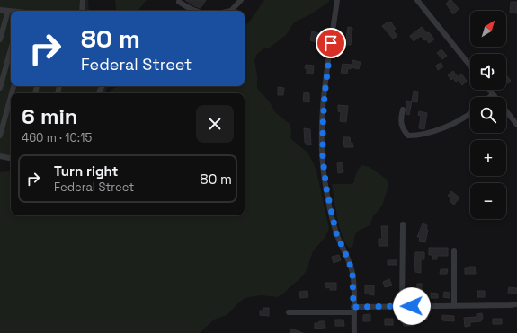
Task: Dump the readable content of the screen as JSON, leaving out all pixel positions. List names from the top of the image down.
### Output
{
  "north": "top right",
  "page": {
    "map_buttons": ["+", "−"],
    "turn": ["80 m", "Federal Street"],
    "heading": ["6 min", "460 m · 10:15"],
    "list": [
      {
        "name": "Turn right",
        "note": "Federal Street",
        "value": "80 m"
      }
    ]
  }
}
